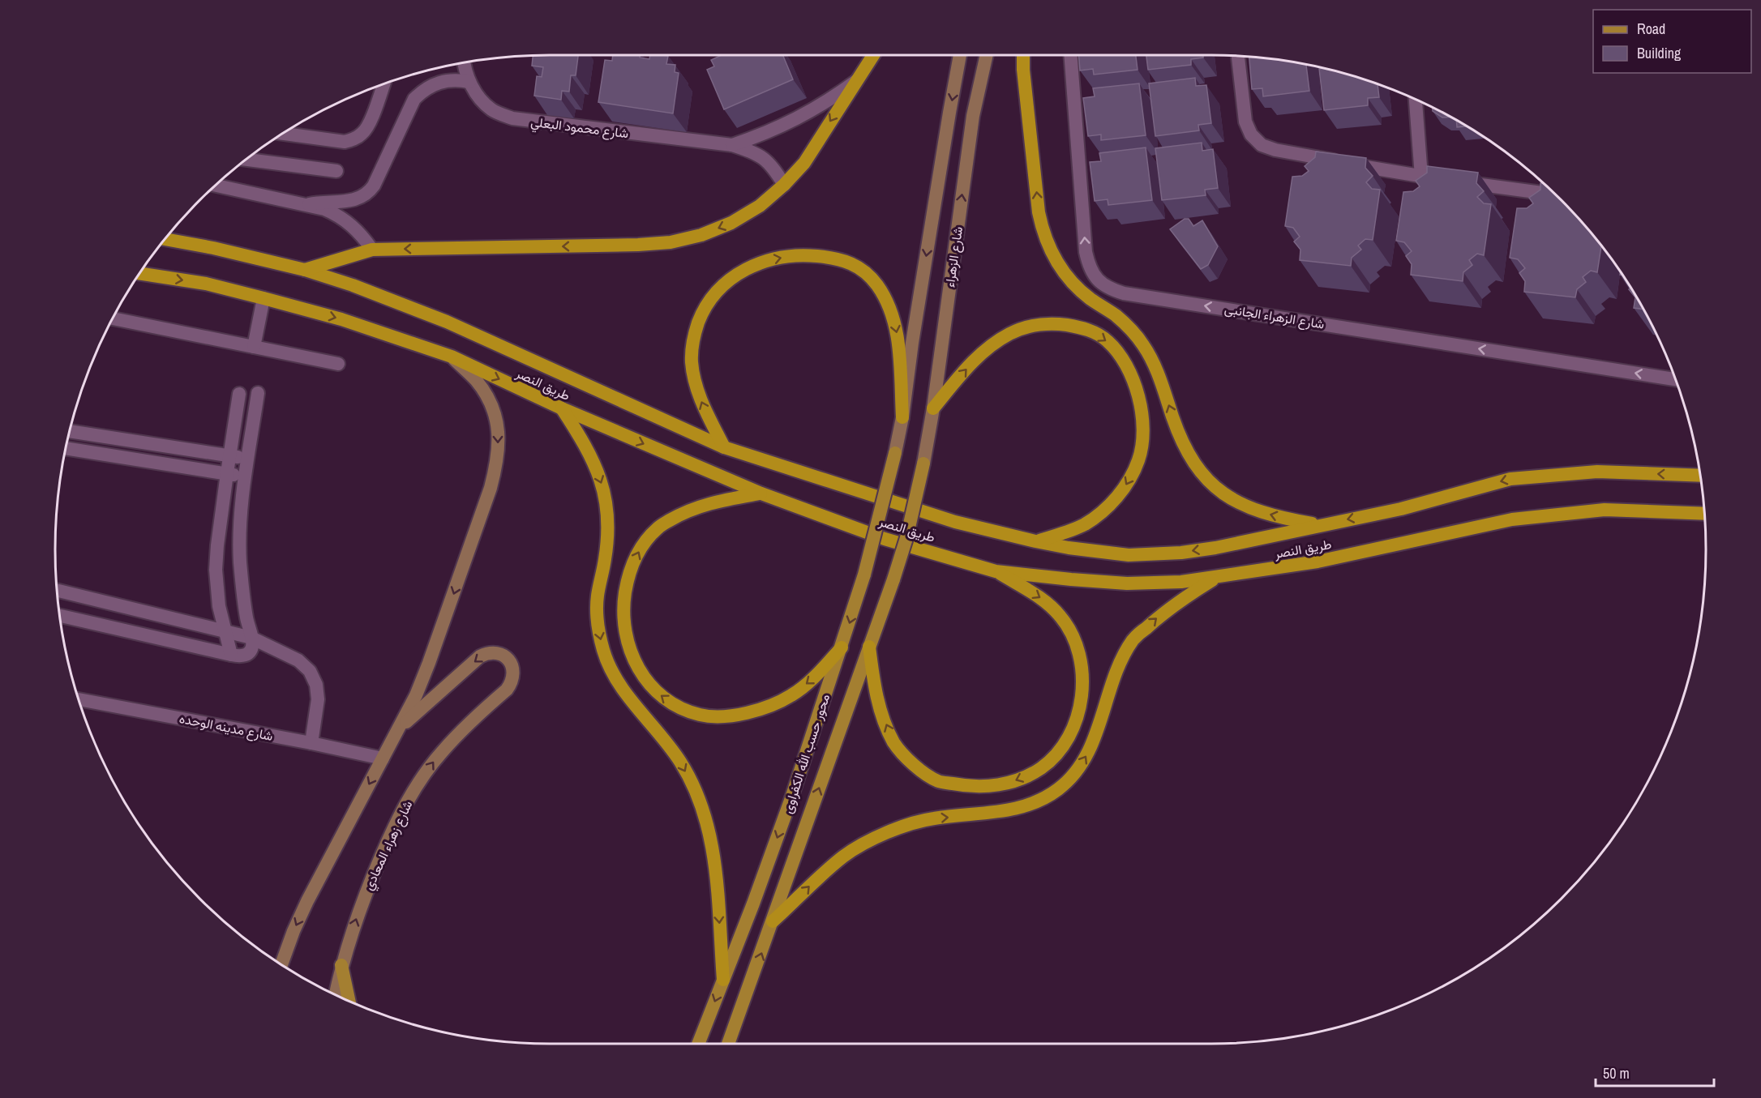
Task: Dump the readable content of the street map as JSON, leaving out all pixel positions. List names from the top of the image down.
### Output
{
  "streets": {
    "highway": ["طريق النصر"],
    "main road": ["شارع الزهراء", "محور حسب الله الكفراوى", "شارع زهراء المعادي"],
    "street": ["شارع محمود البعلي", "شارع الزهراء الجانبى", "شارع مدينه الوحده"]
  },
  "crossings": [
    ["شارع الزهراء", "محور حسب الله الكفراوى"],
    ["طريق النصر", "شارع زهراء المعادي"],
    ["شارع مدينه الوحده", "شارع زهراء المعادي"]
  ],
  "one_way": ["شارع الزهراء الجانبى"],
  "legend": ["Road", "Building"],
  "scale_bar": "50 m"
}
